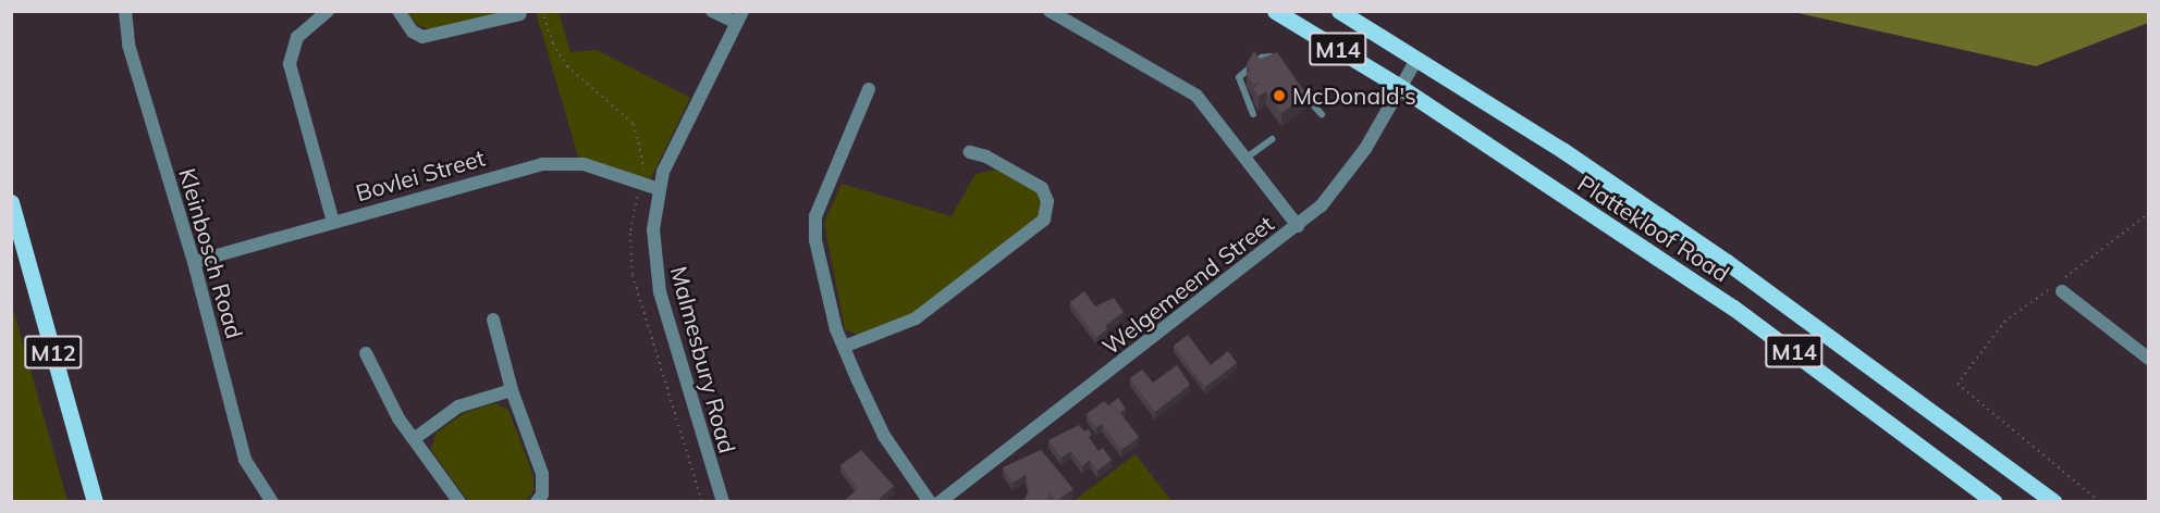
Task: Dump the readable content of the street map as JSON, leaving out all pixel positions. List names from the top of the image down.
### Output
{
  "streets": {
    "main road": ["M14", "Plattekloof Road", "M12"],
    "street": [
      "Bovlei Street",
      "Kleinbosch Road",
      "Welgemeend Street",
      "Malmesbury Road"
    ]
  },
  "crossings": [
    ["Bovlei Street", "Kleinbosch Road"],
    ["Bovlei Street", "Malmesbury Road"],
    ["Plattekloof Road", "Welgemeend Street"]
  ],
  "places": ["McDonald's"]
}
